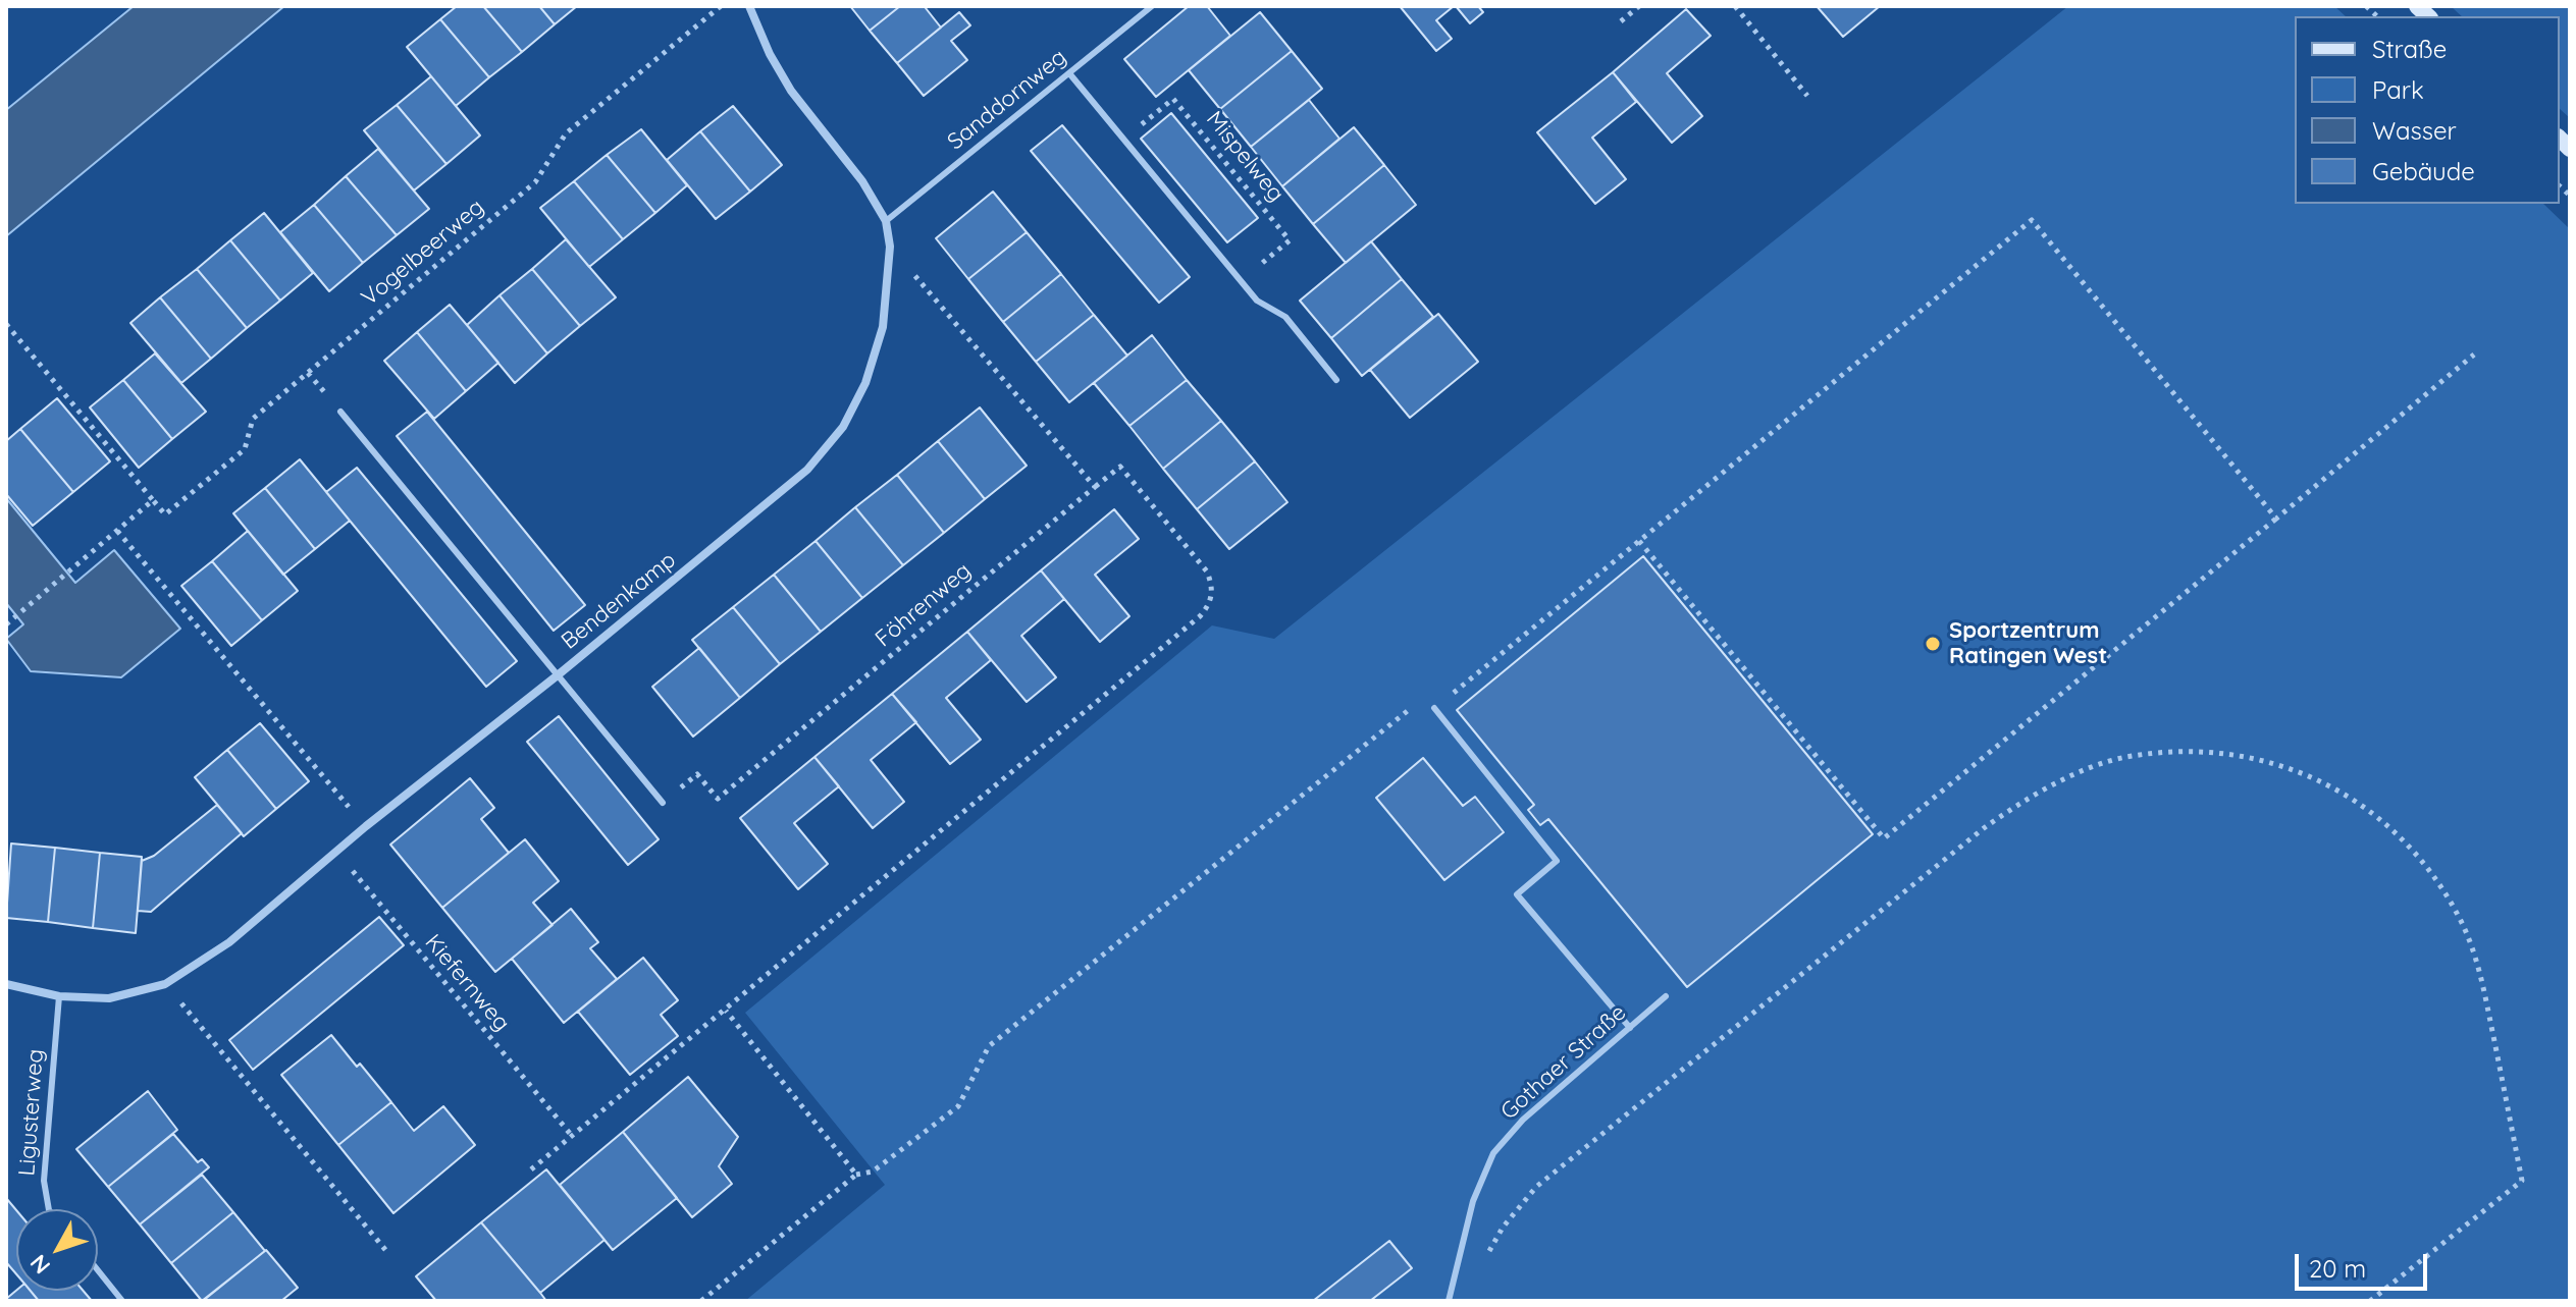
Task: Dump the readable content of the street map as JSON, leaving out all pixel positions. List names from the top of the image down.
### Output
{
  "streets": {
    "street": ["Bendenkamp"],
    "lane": ["Sanddornweg", "Gothaer Straße", "Ligusterweg"],
    "path": [
      "Mispelweg",
      "Vogelbeerweg",
      "Föhrenweg",
      "Kiefernweg"
    ]
  },
  "crossings": [
    ["Sanddornweg", "Bendenkamp"],
    ["Bendenkamp", "Kiefernweg"],
    ["Bendenkamp", "Ligusterweg"]
  ],
  "places": ["Sportzentrum Ratingen West"],
  "legend": [
    "Straße",
    "Park",
    "Wasser",
    "Gebäude"
  ],
  "scale_bar": "20 m",
  "north": "bottom left"
}
